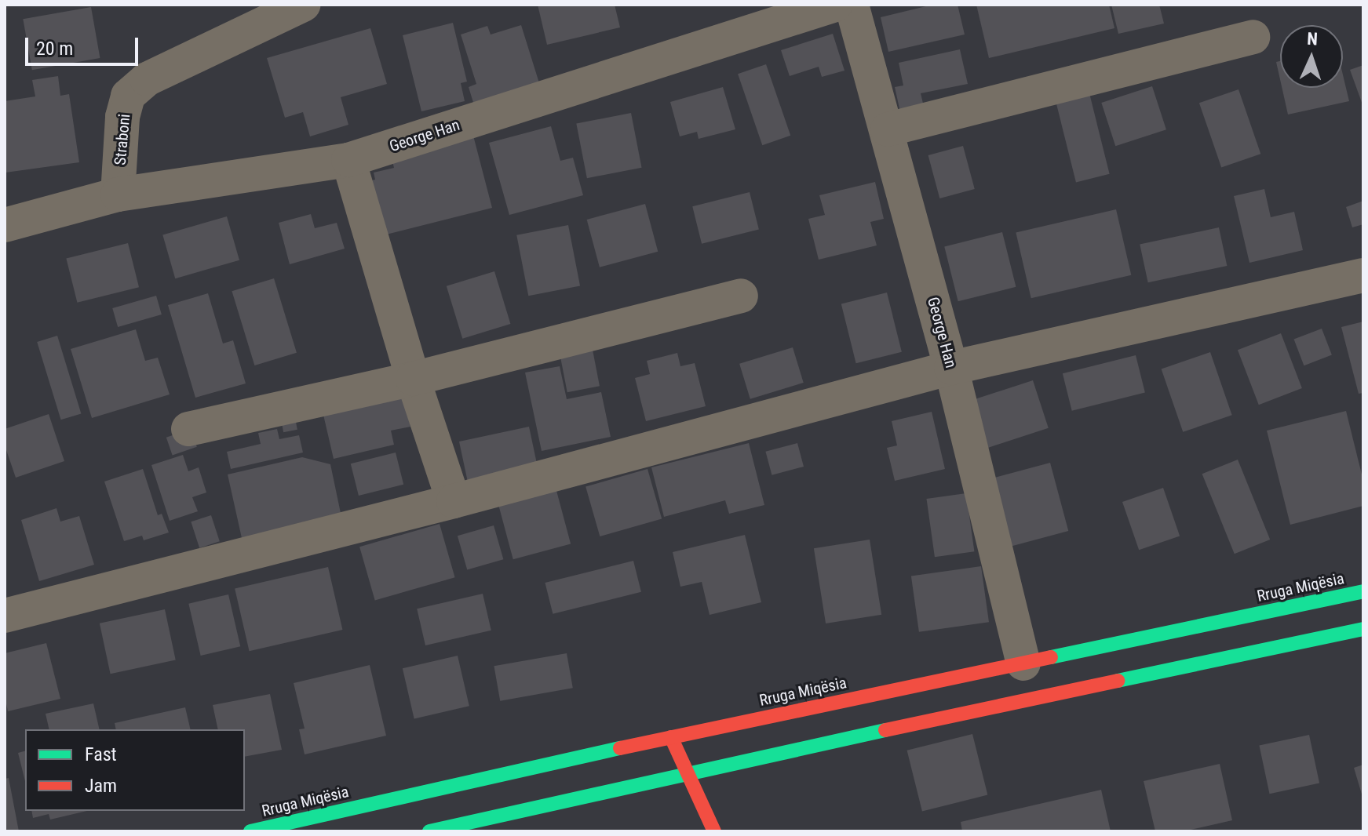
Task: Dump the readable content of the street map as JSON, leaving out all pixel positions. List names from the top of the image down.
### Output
{
  "streets": {
    "main road": ["Rruga Miqësia"],
    "street": ["George Han", "Straboni"]
  },
  "crossings": [
    ["George Han", "Straboni"],
    ["George Han", "Rruga Miqësia"]
  ],
  "legend": ["Fast", "Jam"],
  "scale_bar": "20 m",
  "north": "top"
}
